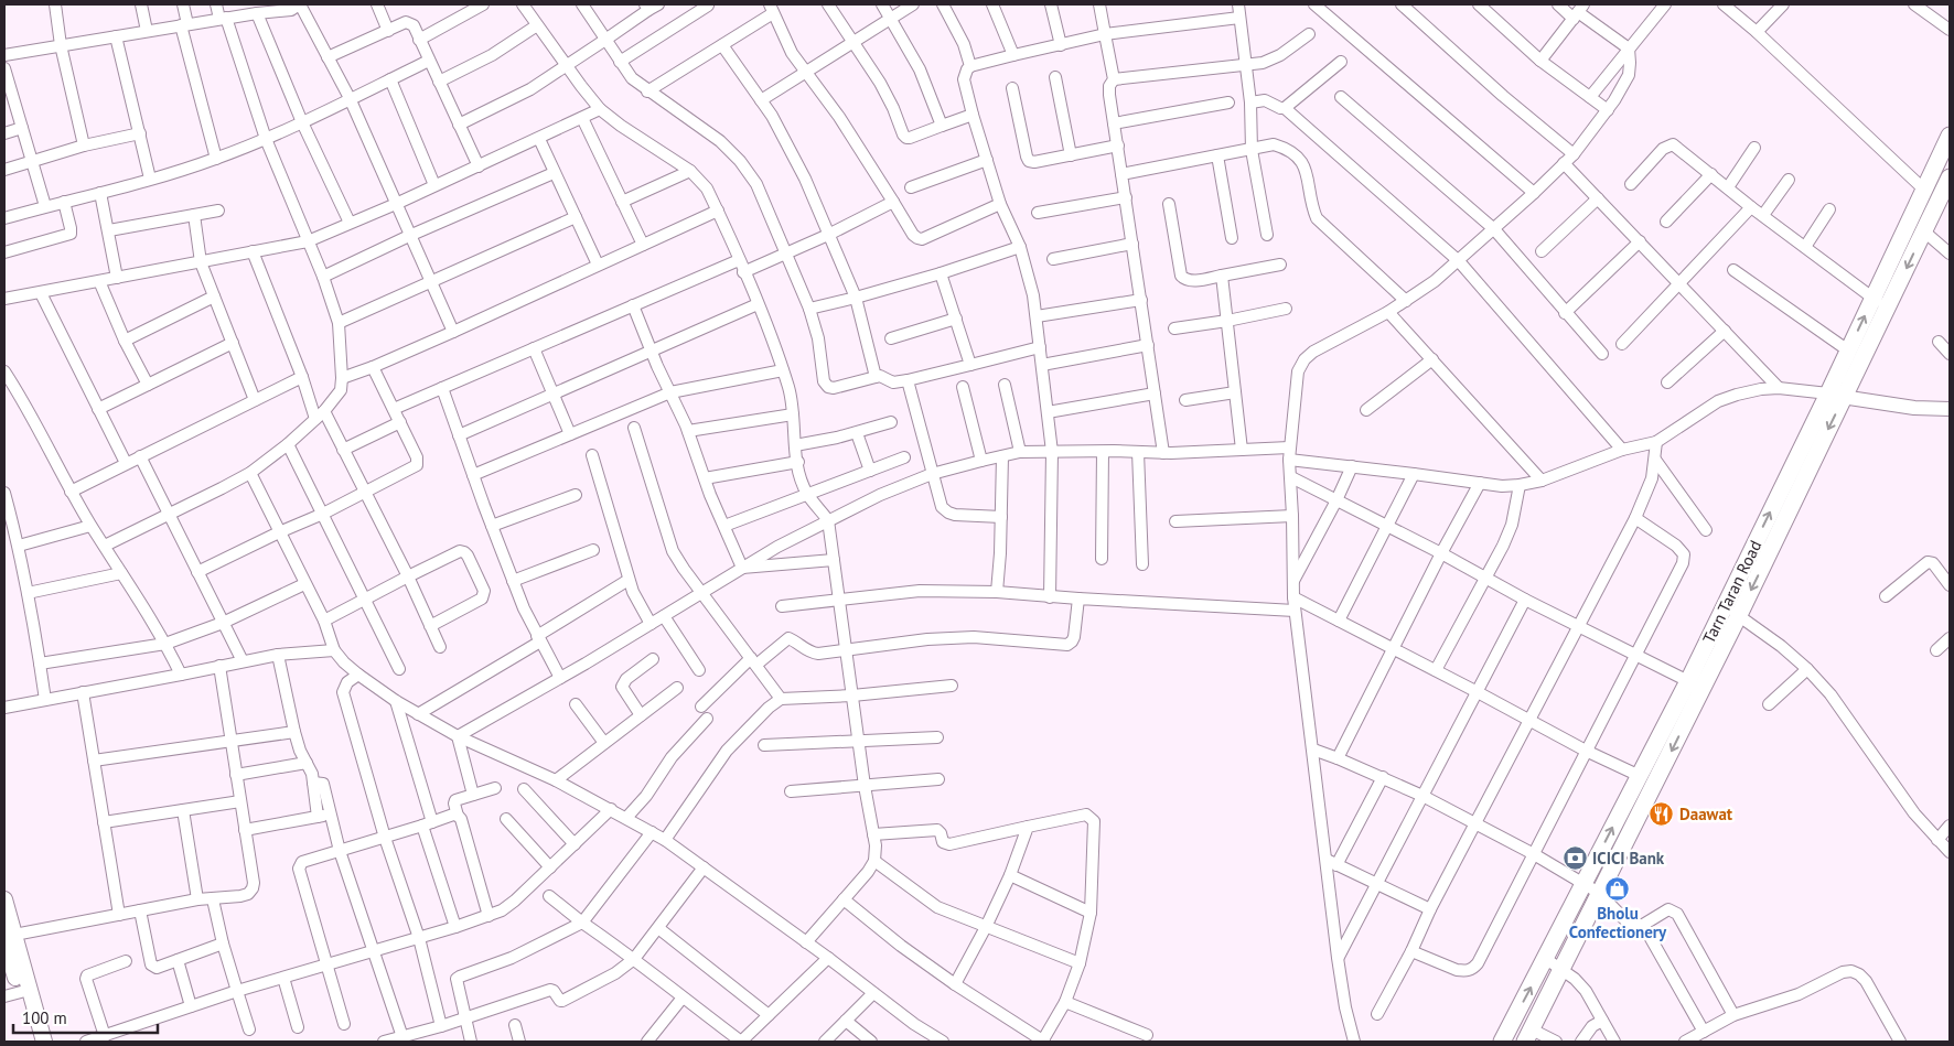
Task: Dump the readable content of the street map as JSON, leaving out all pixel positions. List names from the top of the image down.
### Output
{
  "streets": {
    "main road": ["Tarn Taran Road"]
  },
  "places": {
    "restaurant": ["Daawat"],
    "bank": ["ICICI Bank"],
    "shop": ["Bholu Confectionery"]
  },
  "scale_bar": "100 m"
}
